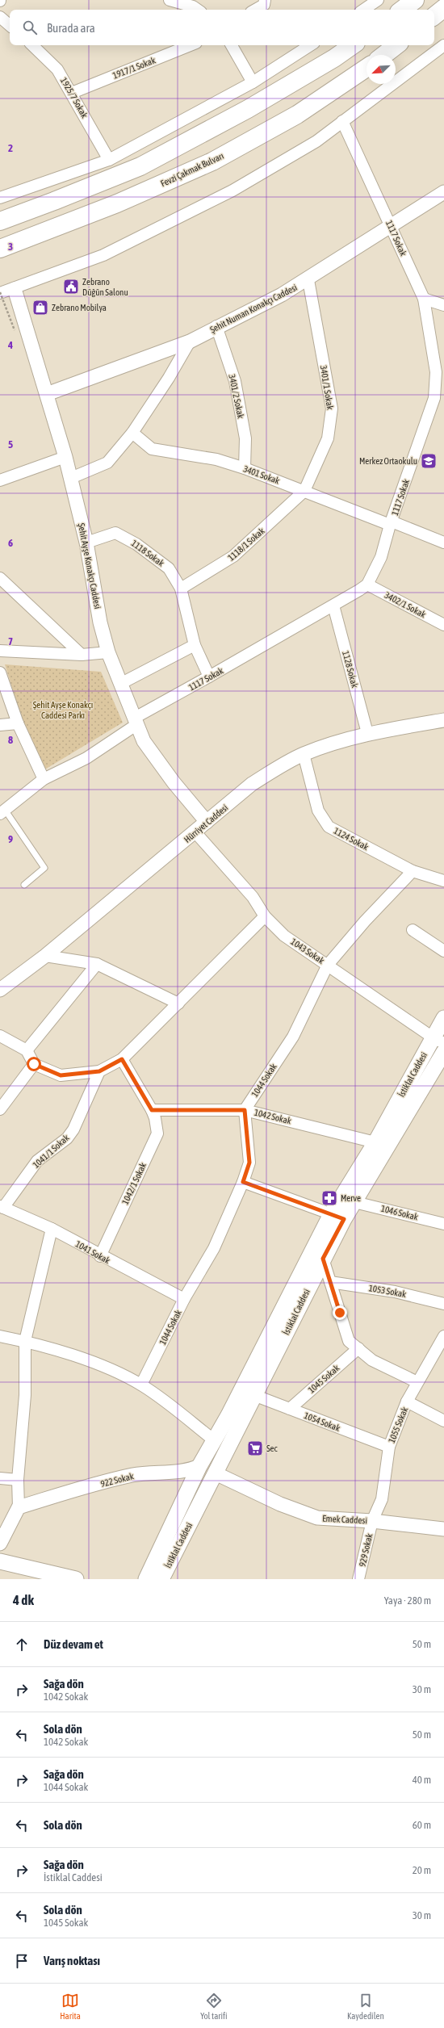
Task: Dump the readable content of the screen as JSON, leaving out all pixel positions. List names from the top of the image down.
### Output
{
  "streets": {
    "main road": ["Fevzi Çakmak Bulvarı", "İstiklal Caddesi"],
    "street": [
      "1917/1 Sokak",
      "1925/7 Sokak",
      "1117 Sokak",
      "Şehit Numan Konakçı Caddesi",
      "3401/1 Sokak",
      "3401/2 Sokak",
      "3401 Sokak",
      "1118/1 Sokak",
      "1118 Sokak",
      "Şehit Ayşe Konakçı Caddesi",
      "3402/1 Sokak",
      "1128 Sokak",
      "Hürriyet Caddesi",
      "1124 Sokak",
      "1043 Sokak",
      "1044 Sokak",
      "1042 Sokak",
      "1041/1 Sokak",
      "1042/1 Sokak",
      "1046 Sokak",
      "1041 Sokak",
      "1053 Sokak",
      "1045 Sokak",
      "1054 Sokak",
      "1055 Sokak",
      "922 Sokak",
      "Emek Caddesi",
      "929 Sokak"
    ]
  },
  "crossings": [
    ["1917/1 Sokak", "1925/7 Sokak"],
    ["1117 Sokak", "Şehit Numan Konakçı Caddesi"],
    ["1117 Sokak", "3401 Sokak"],
    ["1117 Sokak", "1118 Sokak"],
    ["1117 Sokak", "Şehit Ayşe Konakçı Caddesi"],
    ["1117 Sokak", "3402/1 Sokak"],
    ["1117 Sokak", "1128 Sokak"],
    ["Şehit Numan Konakçı Caddesi", "3401/1 Sokak"],
    ["Şehit Numan Konakçı Caddesi", "3401/2 Sokak"],
    ["Şehit Numan Konakçı Caddesi", "Şehit Ayşe Konakçı Caddesi"],
    ["3401/1 Sokak", "3401 Sokak"],
    ["3401/1 Sokak", "1118/1 Sokak"],
    ["3401/2 Sokak", "3401 Sokak"],
    ["3401 Sokak", "1118/1 Sokak"],
    ["1118/1 Sokak", "1118 Sokak"],
    ["1118 Sokak", "Şehit Ayşe Konakçı Caddesi"],
    ["Şehit Ayşe Konakçı Caddesi", "Hürriyet Caddesi"],
    ["1128 Sokak", "Hürriyet Caddesi"],
    ["Hürriyet Caddesi", "1124 Sokak"],
    ["Hürriyet Caddesi", "1043 Sokak"],
    ["1124 Sokak", "1044 Sokak"],
    ["1043 Sokak", "İstiklal Caddesi"],
    ["1043 Sokak", "1044 Sokak"],
    ["İstiklal Caddesi", "1042 Sokak"],
    ["İstiklal Caddesi", "1046 Sokak"],
    ["İstiklal Caddesi", "1054 Sokak"],
    ["İstiklal Caddesi", "922 Sokak"],
    ["İstiklal Caddesi", "Emek Caddesi"],
    ["1044 Sokak", "1042 Sokak"],
    ["1044 Sokak", "1041 Sokak"],
    ["1042 Sokak", "1042/1 Sokak"],
    ["1041/1 Sokak", "1041 Sokak"],
    ["1042/1 Sokak", "1041 Sokak"],
    ["1045 Sokak", "1054 Sokak"],
    ["1054 Sokak", "1055 Sokak"],
    ["1055 Sokak", "Emek Caddesi"],
    ["1055 Sokak", "929 Sokak"],
    ["Emek Caddesi", "929 Sokak"]
  ],
  "parks": ["Şehit Ayşe Konakçı Caddesi Parkı"],
  "places": {
    "public building": ["Zebrano Düğün Salonu"],
    "shop": ["Zebrano Mobilya"],
    "school or university": ["Merkez Ortaokulu"],
    "pharmacy": ["Merve"],
    "supermarket": ["Sec"]
  },
  "north": "bottom left",
  "page": {
    "search": "Burada ara",
    "heading": ["4 dk", "Yaya · 280 m"],
    "list": [
      ["Düz devam et", "50 m"],
      ["Sağa dön", "1042 Sokak", "30 m"],
      ["Sola dön", "1042 Sokak", "50 m"],
      ["Sağa dön", "1044 Sokak", "40 m"],
      ["Sola dön", "60 m"],
      ["Sağa dön", "İstiklal Caddesi", "20 m"],
      ["Sola dön", "1045 Sokak", "30 m"],
      "Varış noktası"
    ],
    "nav": ["Harita", "Yol tarifi", "Kaydedilen"]
  },
  "grid": {
    "rows": [
      "2",
      "3",
      "4",
      "5",
      "6",
      "7",
      "8",
      "9"
    ]
  }
}
